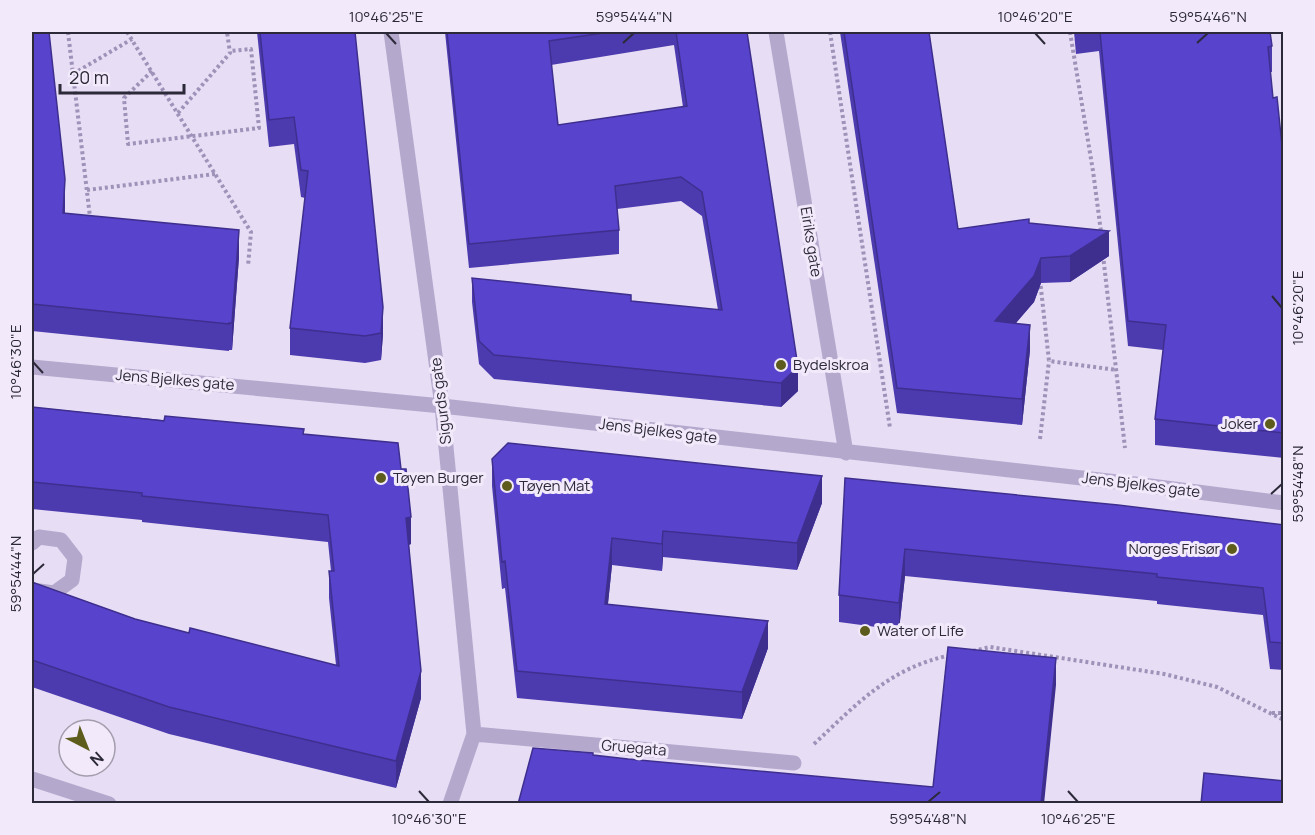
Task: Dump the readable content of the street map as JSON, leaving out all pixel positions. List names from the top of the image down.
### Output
{
  "streets": {
    "street": [
      "Eiriks gate",
      "Jens Bjelkes gate",
      "Sigurds gate",
      "Gruegata"
    ]
  },
  "crossings": [
    ["Eiriks gate", "Jens Bjelkes gate"],
    ["Jens Bjelkes gate", "Sigurds gate"],
    ["Sigurds gate", "Gruegata"]
  ],
  "places": [
    "Bydelskroa",
    "Joker",
    "Tøyen Burger",
    "Tøyen Mat",
    "Norges Frisør",
    "Water of Life"
  ],
  "scale_bar": "20 m",
  "north": "bottom right",
  "coordinates": [
    "10°46'25\"E",
    "59°54'44\"N",
    "10°46'20\"E",
    "59°54'46\"N",
    "10°46'30\"E",
    "59°54'48\"N"
  ]
}
